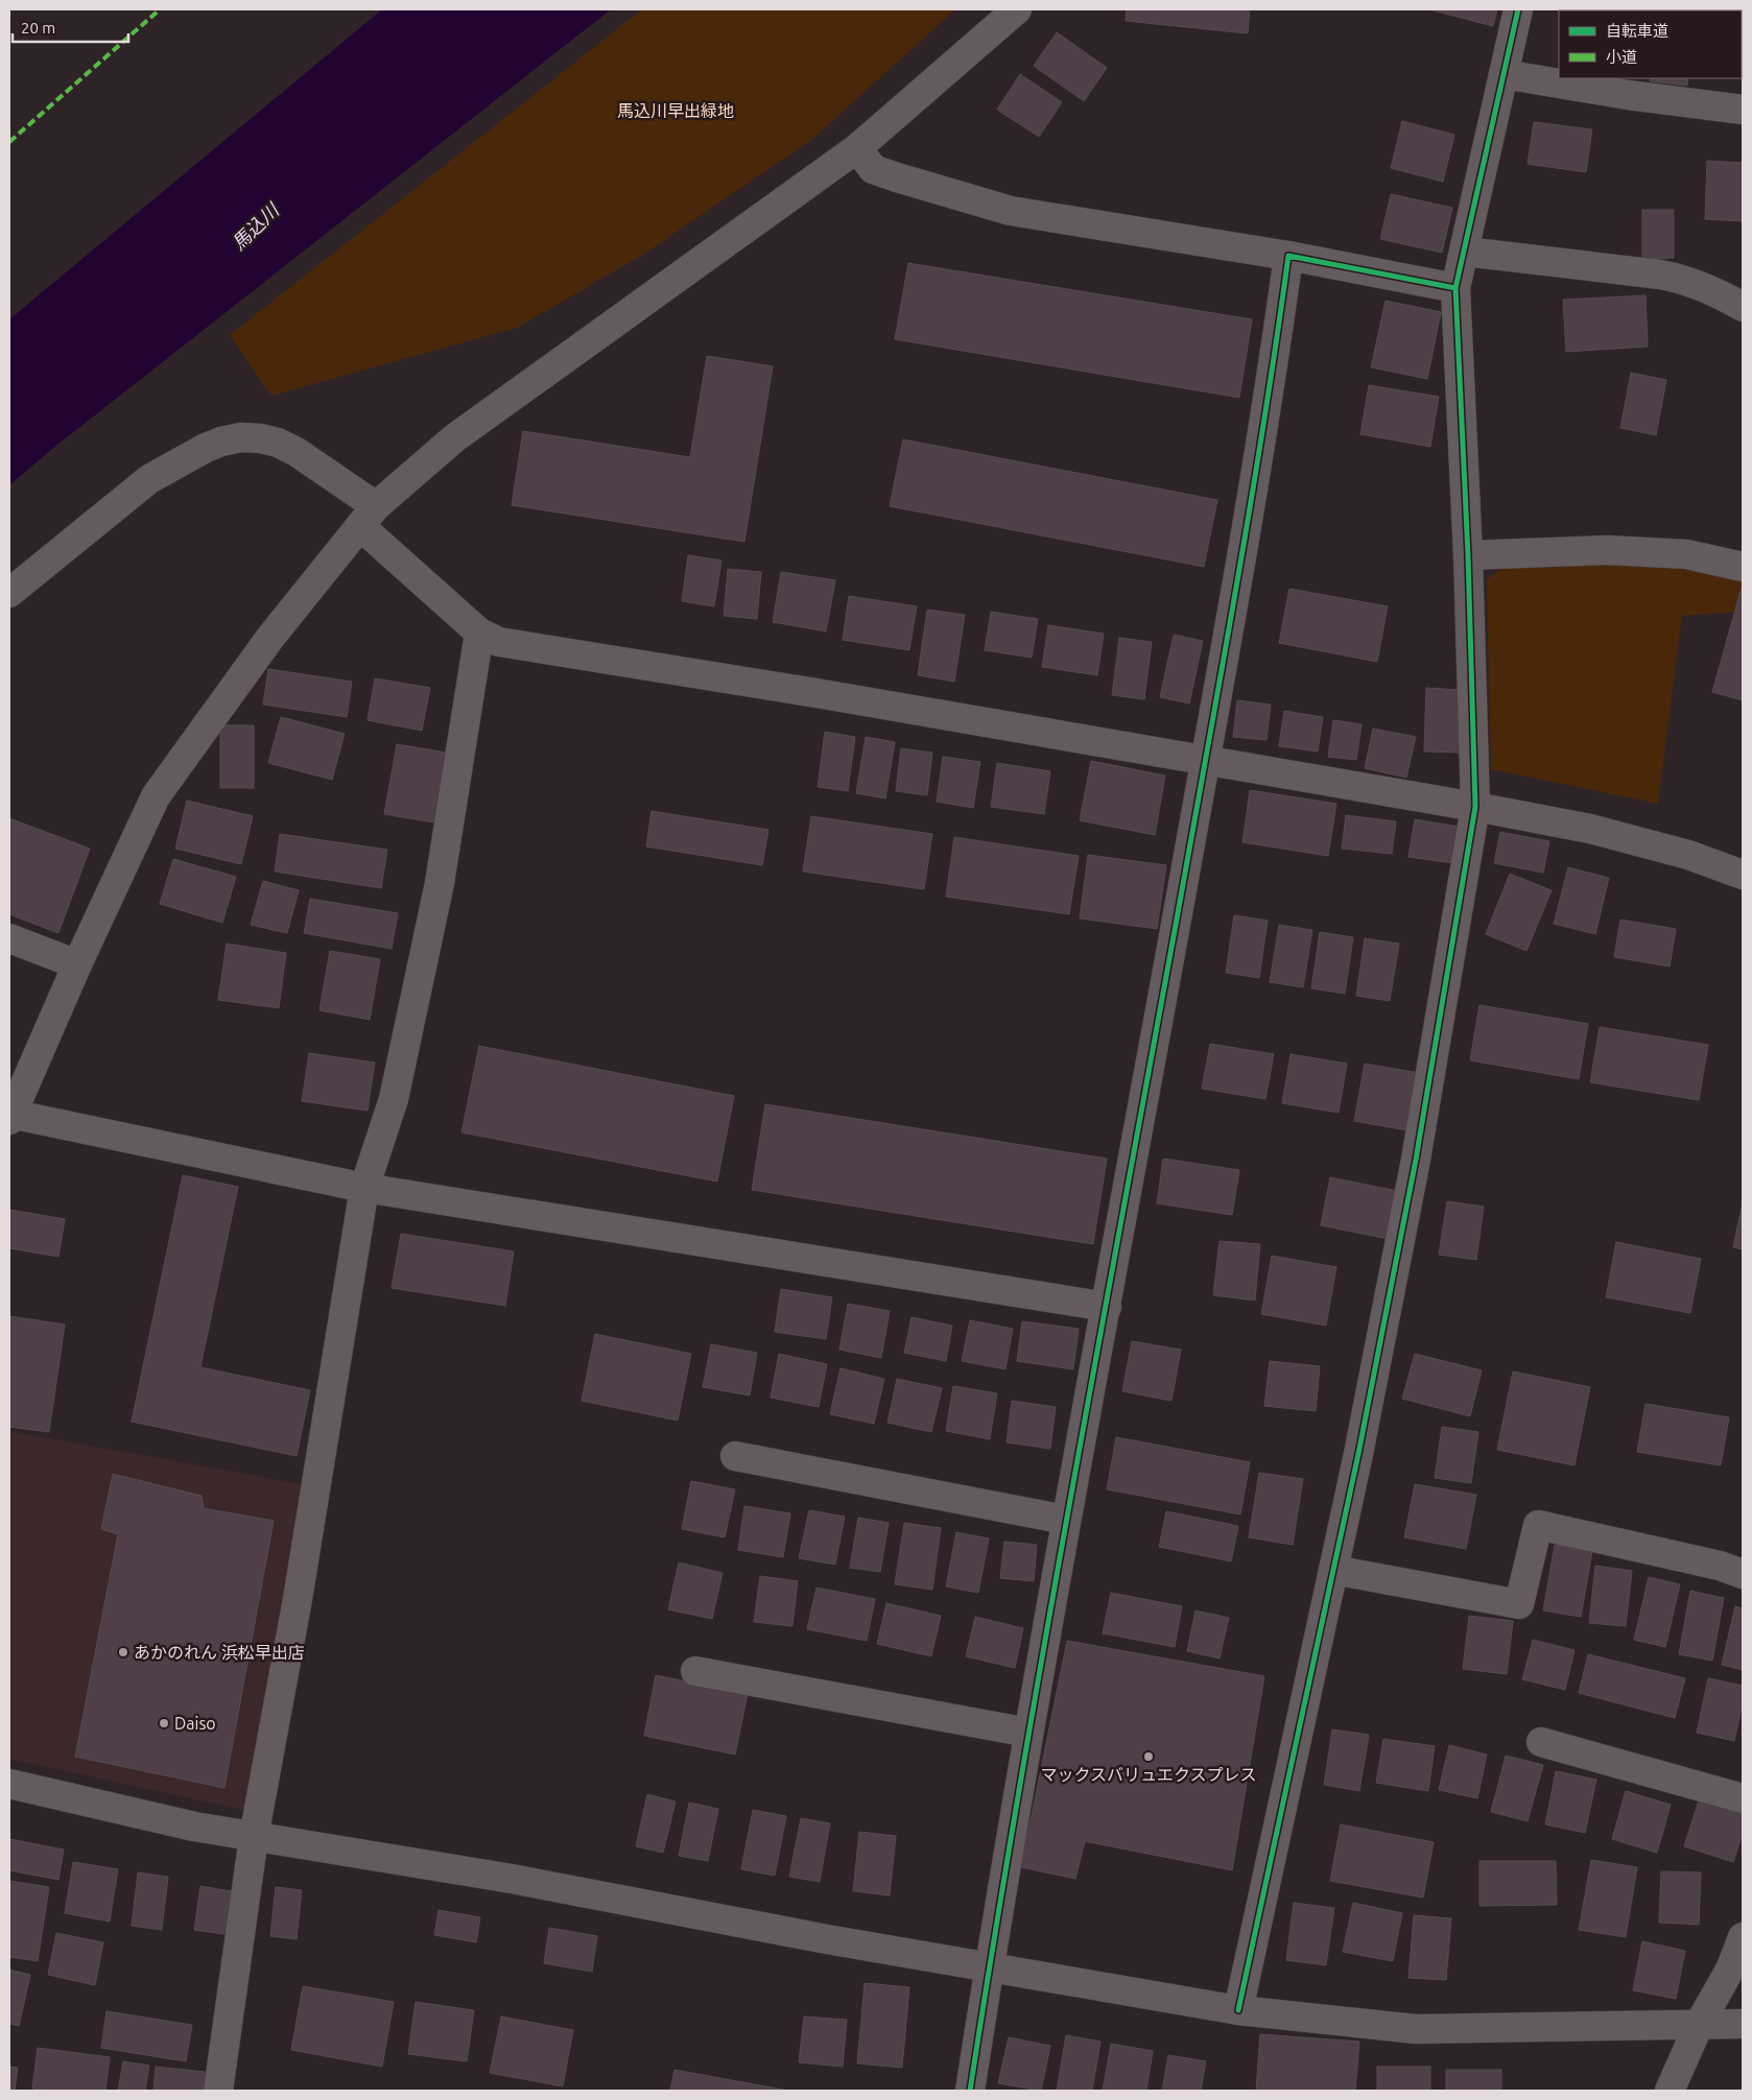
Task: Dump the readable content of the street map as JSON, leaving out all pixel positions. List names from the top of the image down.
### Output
{
  "water": ["馬込川"],
  "parks": ["馬込川早出緑地"],
  "places": ["あかのれん 浜松早出店", "Daiso", "マックスバリュエクスプレス"],
  "legend": ["自転車道", "小道"],
  "scale_bar": "20 m"
}
